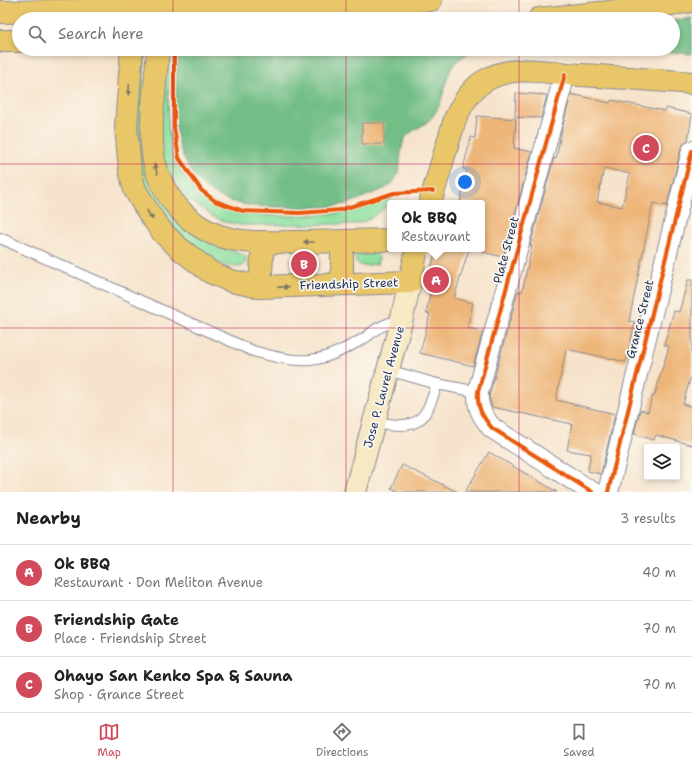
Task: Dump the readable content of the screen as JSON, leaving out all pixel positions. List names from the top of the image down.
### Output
{
  "streets": {
    "main road": ["Friendship Street"],
    "street": ["Plate Street", "Grance Street", "Jose P. Laurel Avenue"]
  },
  "crossings": [
    ["Friendship Street", "Jose P. Laurel Avenue"]
  ],
  "one_way": ["Friendship Street"],
  "page": {
    "search": "Search here",
    "pins": ["C", "B", "A"],
    "popup": ["Ok BBQ", "Restaurant"],
    "heading": ["Nearby", "3 results"],
    "list": [
      {
        "mark": "A",
        "name": "Ok BBQ",
        "note": "Restaurant · Don Meliton Avenue",
        "value": "40 m"
      },
      {
        "mark": "B",
        "name": "Friendship Gate",
        "note": "Place · Friendship Street",
        "value": "70 m"
      },
      {
        "mark": "C",
        "name": "Ohayo San Kenko Spa & Sauna",
        "note": "Shop · Grance Street",
        "value": "70 m"
      }
    ],
    "nav": ["Map", "Directions", "Saved"]
  }
}
